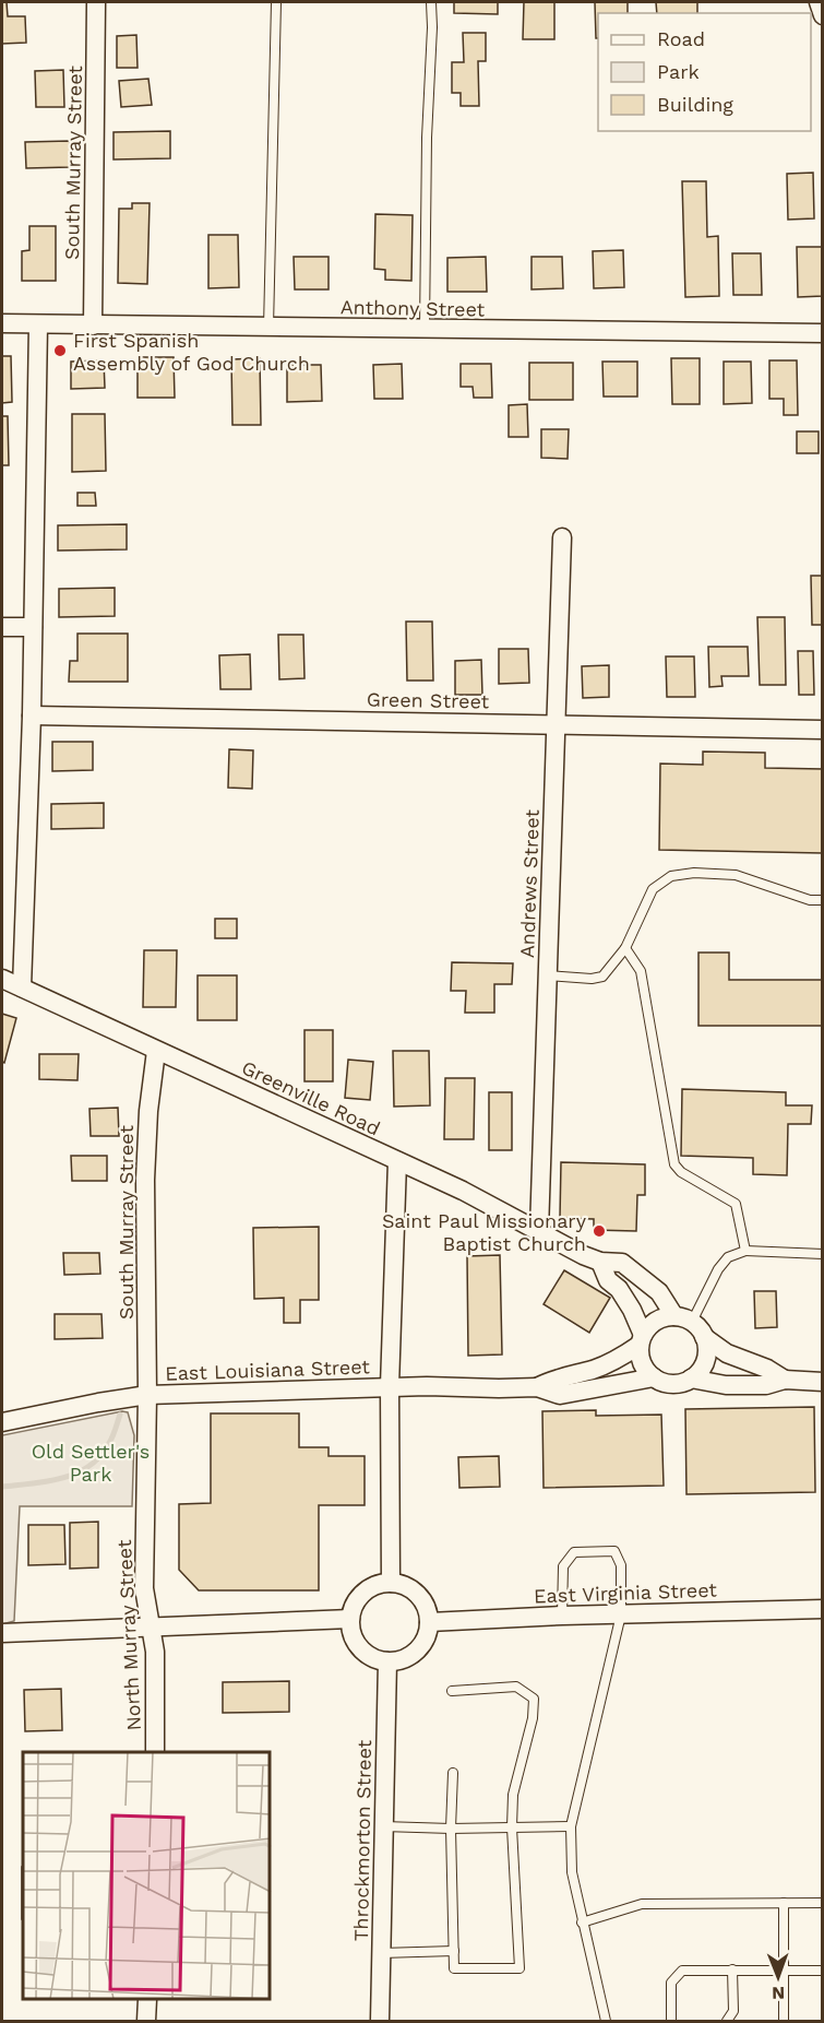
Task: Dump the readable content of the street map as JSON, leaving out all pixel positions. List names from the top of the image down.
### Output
{
  "streets": {
    "street": [
      "South Murray Street",
      "Anthony Street",
      "Green Street",
      "Andrews Street",
      "Greenville Road",
      "East Louisiana Street",
      "East Virginia Street",
      "North Murray Street",
      "Throckmorton Street"
    ]
  },
  "crossings": [
    ["South Murray Street", "Anthony Street"],
    ["South Murray Street", "Greenville Road"],
    ["South Murray Street", "East Louisiana Street"],
    ["South Murray Street", "North Murray Street"],
    ["Green Street", "Andrews Street"],
    ["Andrews Street", "Greenville Road"],
    ["Greenville Road", "East Louisiana Street"],
    ["East Louisiana Street", "North Murray Street"],
    ["East Virginia Street", "Throckmorton Street"]
  ],
  "parks": ["Old Settler's Park"],
  "places": ["First Spanish Assembly of God Church", "Saint Paul Missionary Baptist Church"],
  "legend": ["Road", "Park", "Building"],
  "north": "bottom"
}
